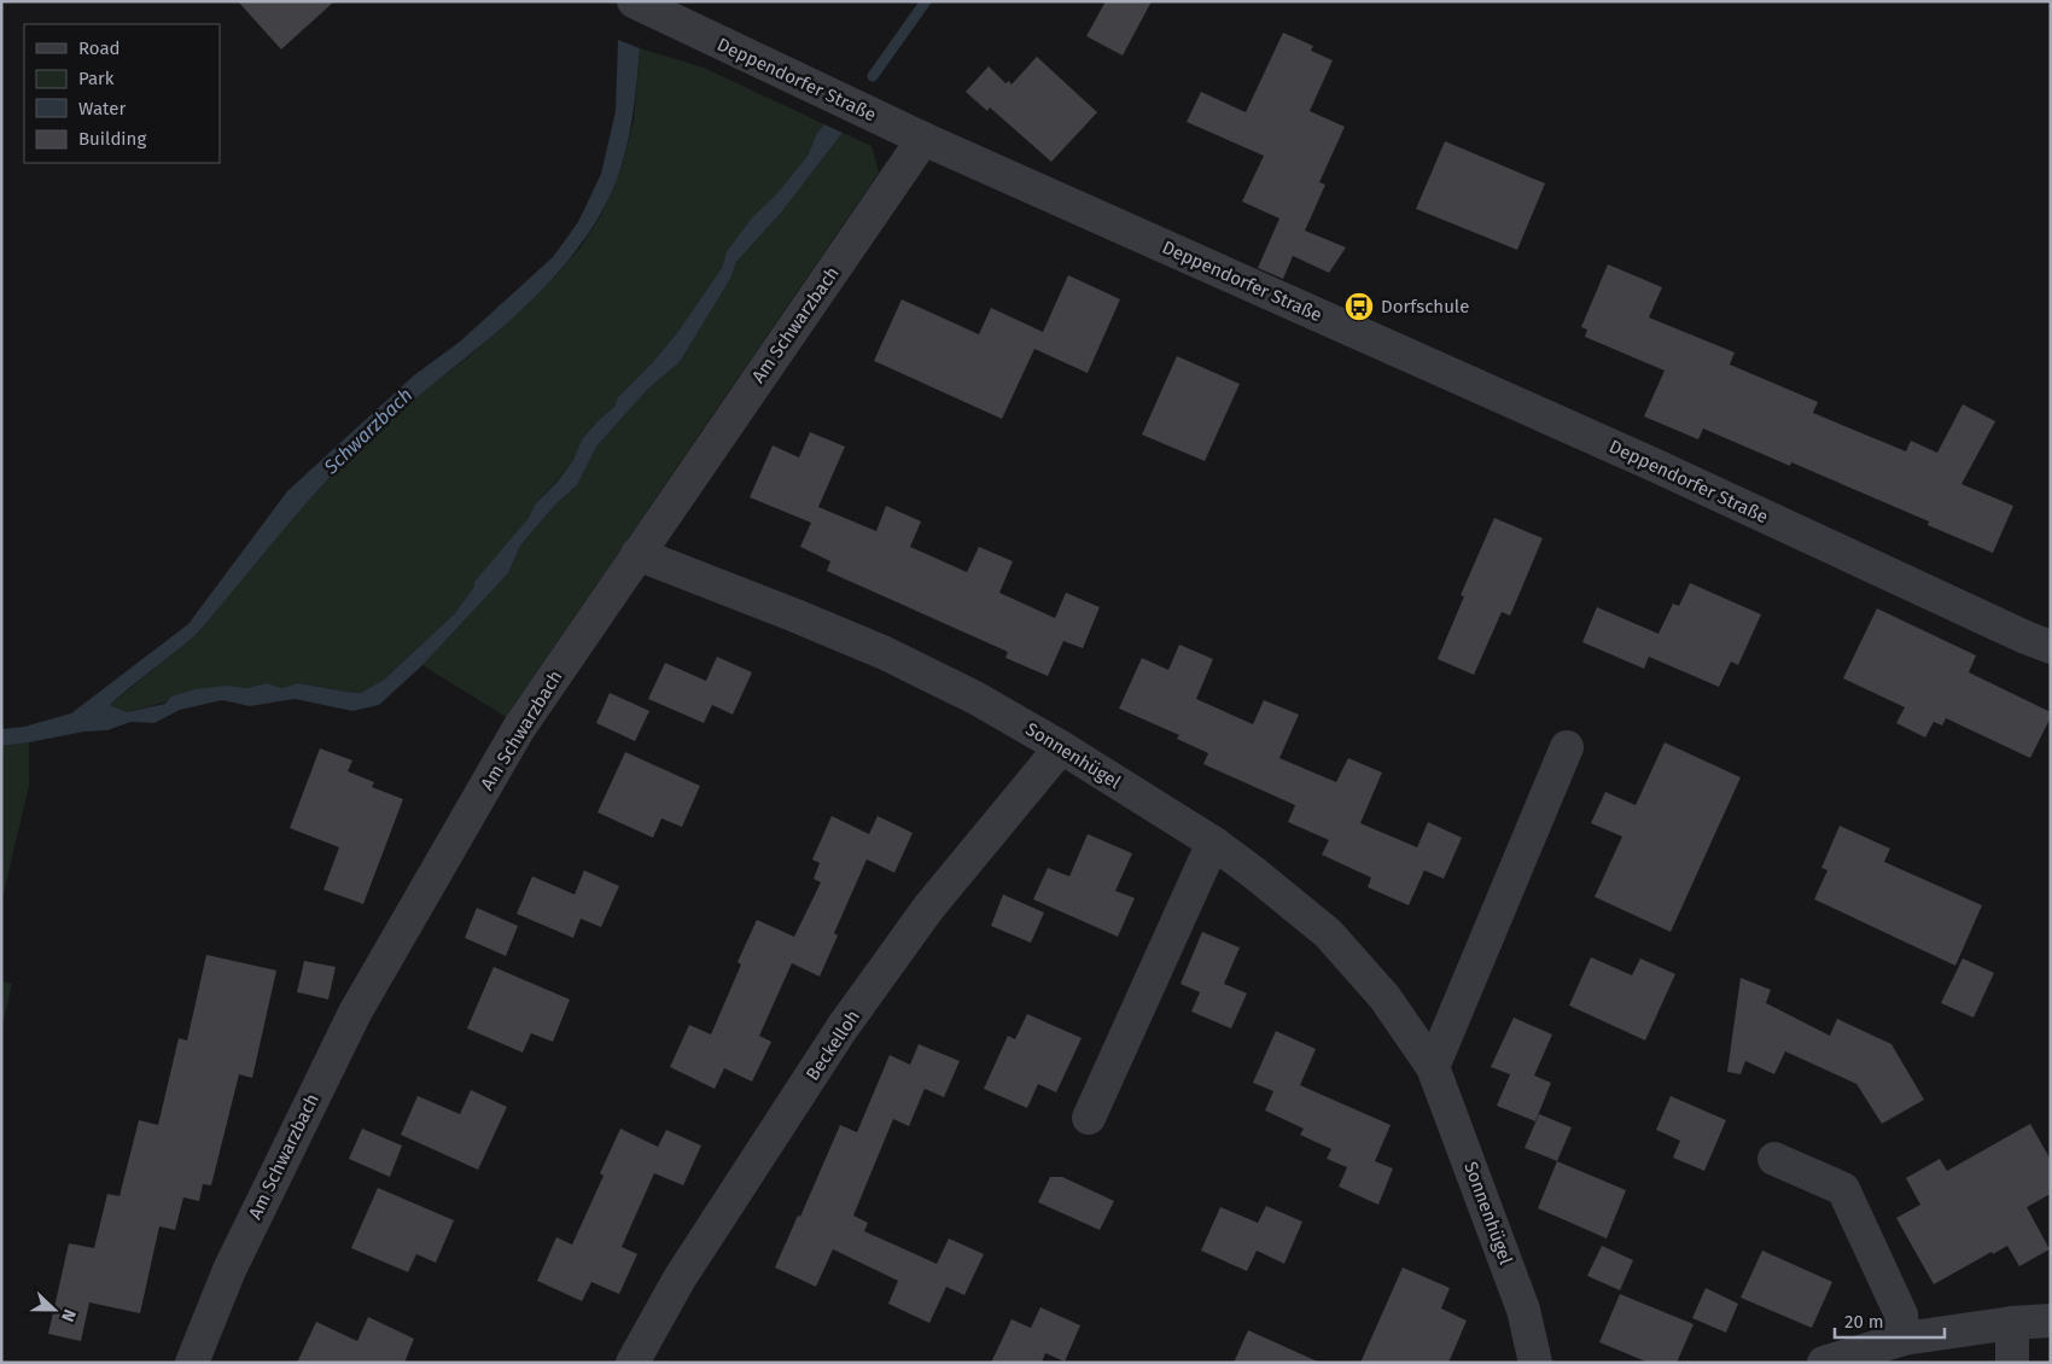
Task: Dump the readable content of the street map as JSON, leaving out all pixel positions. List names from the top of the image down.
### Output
{
  "streets": {
    "street": [
      "Deppendorfer Straße",
      "Am Schwarzbach",
      "Sonnenhügel",
      "Beckelloh"
    ]
  },
  "crossings": [
    ["Deppendorfer Straße", "Am Schwarzbach"],
    ["Am Schwarzbach", "Sonnenhügel"],
    ["Sonnenhügel", "Beckelloh"]
  ],
  "water": ["Schwarzbach"],
  "places": {
    "bus stop": ["Dorfschule"]
  },
  "legend": [
    "Road",
    "Park",
    "Water",
    "Building"
  ],
  "scale_bar": "20 m",
  "north": "right"
}
